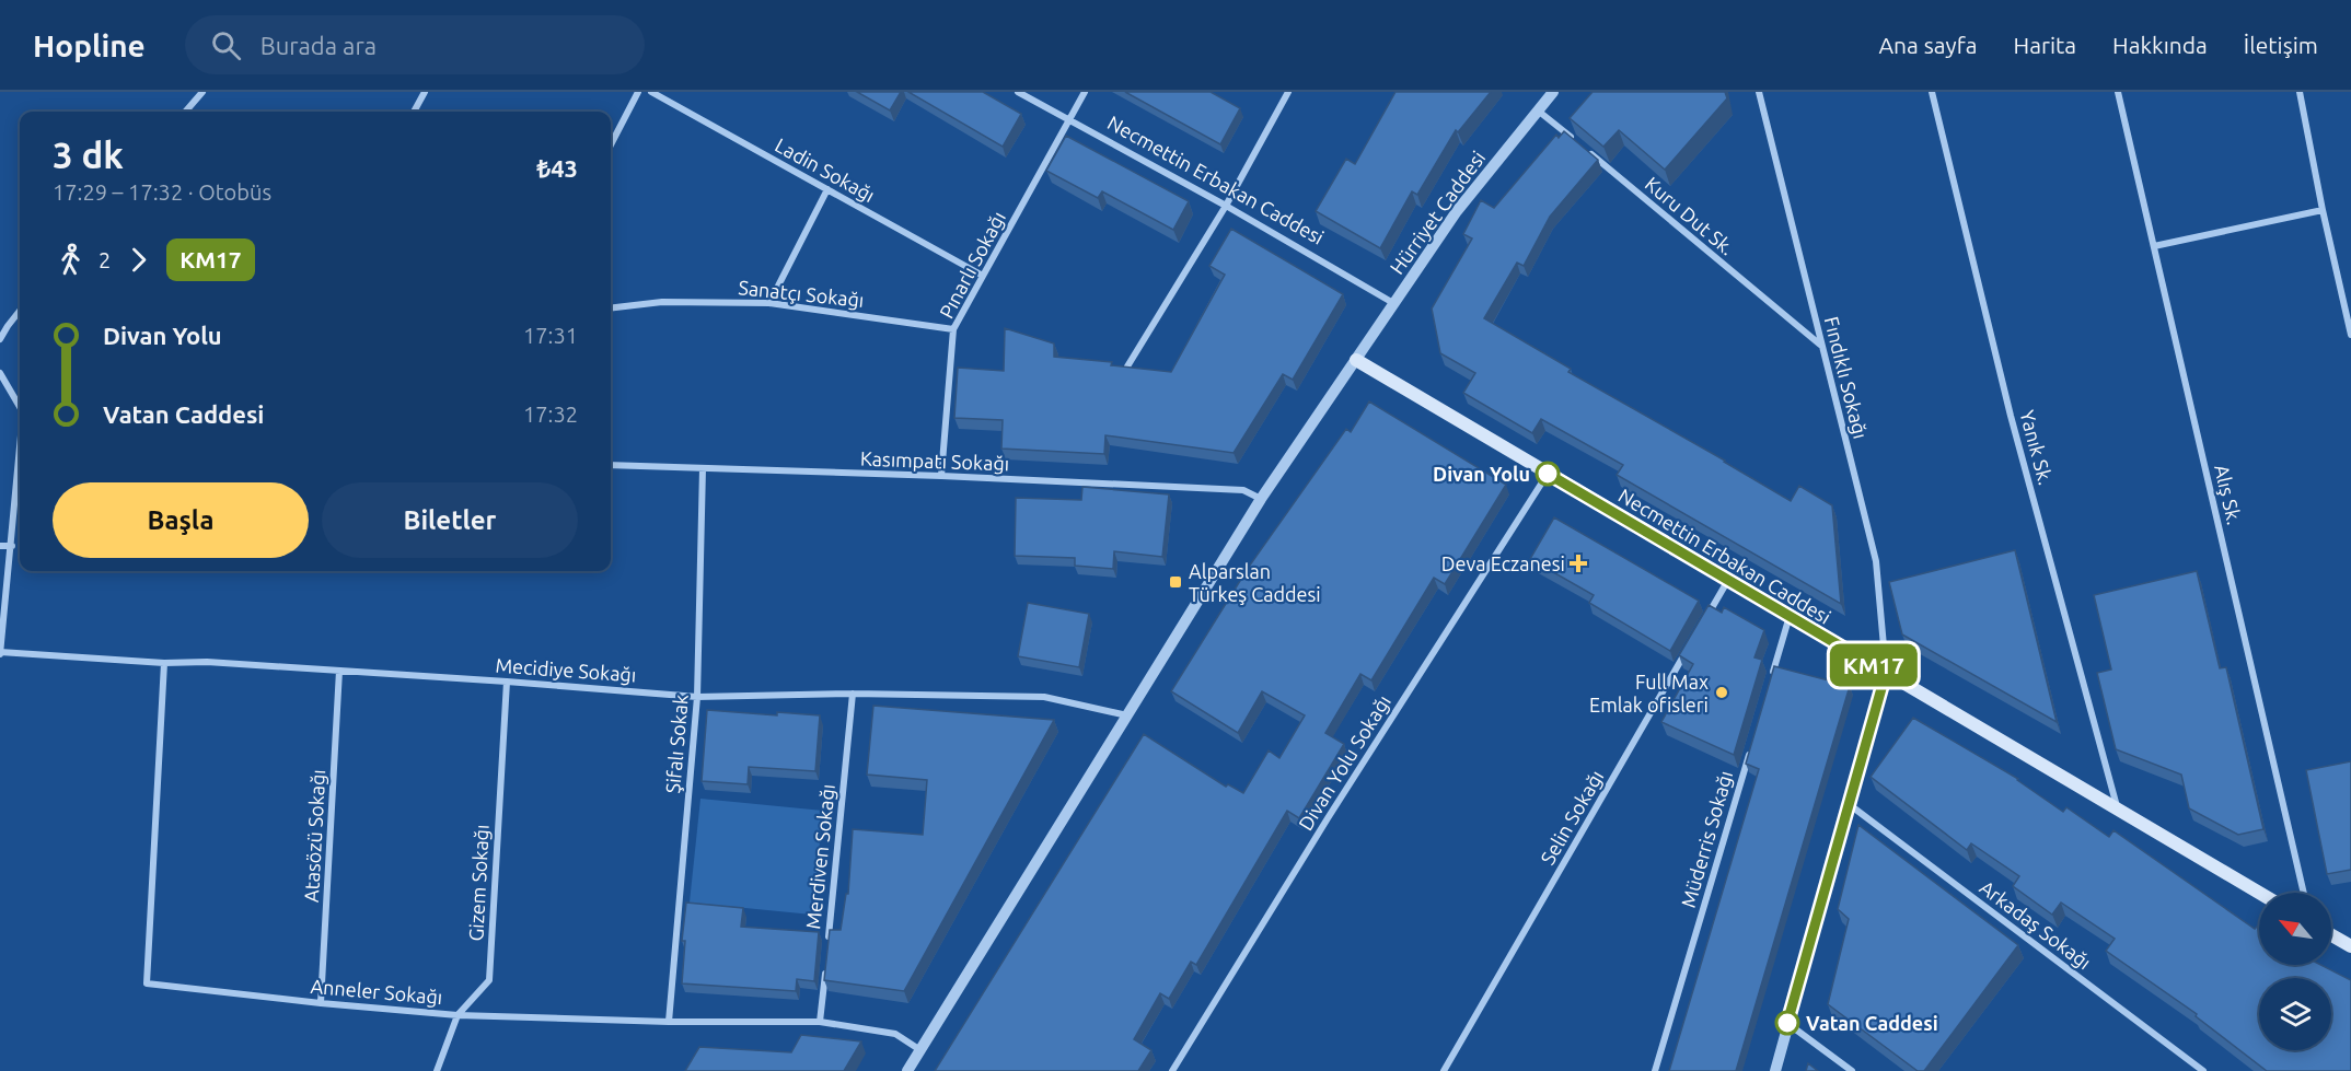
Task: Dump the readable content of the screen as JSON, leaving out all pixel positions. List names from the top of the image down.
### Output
{
  "streets": {
    "main road": ["Necmettin Erbakan Caddesi"],
    "street": [
      "Ladin Sokağı",
      "Hürriyet Caddesi",
      "Kuru Dut Sk.",
      "Pınarlı Sokağı",
      "Sanatçı Sokağı",
      "Fındıklı Sokağı",
      "Yanık Sk.",
      "Kasımpatı Sokağı",
      "Alış Sk.",
      "Mecidiye Sokağı",
      "Şifalı Sokak",
      "Divan Yolu Sokağı",
      "Selin Sokağı",
      "Atasözü Sokağı",
      "Müderris Sokağı",
      "Merdiven Sokağı",
      "Gizem Sokağı",
      "Arkadaş Sokağı",
      "Anneler Sokağı"
    ]
  },
  "crossings": [
    ["Ladin Sokağı", "Pınarlı Sokağı"],
    ["Necmettin Erbakan Caddesi", "Hürriyet Caddesi"],
    ["Necmettin Erbakan Caddesi", "Pınarlı Sokağı"],
    ["Necmettin Erbakan Caddesi", "Fındıklı Sokağı"],
    ["Necmettin Erbakan Caddesi", "Yanık Sk."],
    ["Necmettin Erbakan Caddesi", "Divan Yolu Sokağı"],
    ["Kuru Dut Sk.", "Fındıklı Sokağı"],
    ["Pınarlı Sokağı", "Sanatçı Sokağı"],
    ["Pınarlı Sokağı", "Kasımpatı Sokağı"],
    ["Kasımpatı Sokağı", "Şifalı Sokak"],
    ["Mecidiye Sokağı", "Şifalı Sokak"],
    ["Mecidiye Sokağı", "Atasözü Sokağı"],
    ["Mecidiye Sokağı", "Merdiven Sokağı"],
    ["Mecidiye Sokağı", "Gizem Sokağı"],
    ["Mecidiye Sokağı", "Anneler Sokağı"],
    ["Şifalı Sokak", "Anneler Sokağı"],
    ["Atasözü Sokağı", "Anneler Sokağı"],
    ["Merdiven Sokağı", "Anneler Sokağı"],
    ["Gizem Sokağı", "Anneler Sokağı"]
  ],
  "places": {
    "other": ["Divan Yolu", "Full Max Emlak ofisleri", "Vatan Caddesi"],
    "health": ["Deva Eczanesi"],
    "transit": ["Alparslan Türkeş Caddesi"]
  },
  "lines": ["bus line KM17"],
  "north": "top left",
  "page": {
    "header": "Hopline",
    "search": "Burada ara",
    "nav": [
      "Ana sayfa",
      "Harita",
      "Hakkında",
      "İletişim"
    ],
    "on_map": "KM17",
    "heading": ["3 dk", "17:29 – 17:32 · Otobüs", "₺43"],
    "legs": ["2", "KM17"],
    "list": [
      {
        "name": "Divan Yolu",
        "value": "17:31"
      },
      {
        "name": "Vatan Caddesi",
        "value": "17:32"
      }
    ],
    "buttons": ["Başla", "Biletler"]
  }
}
